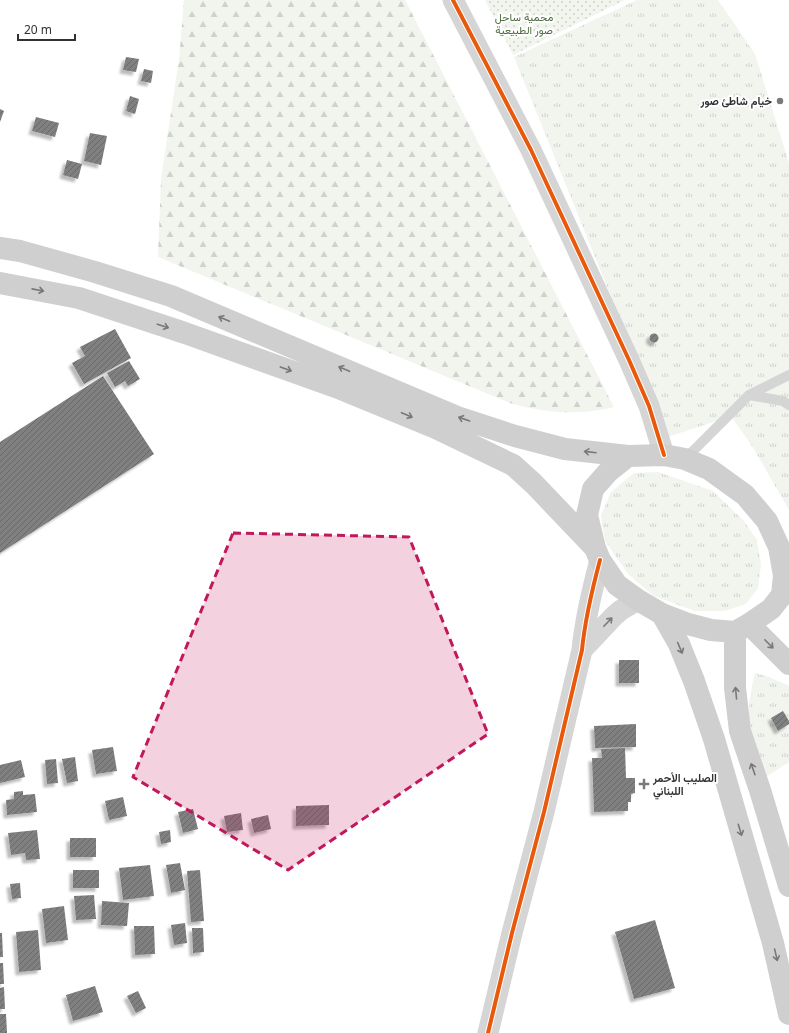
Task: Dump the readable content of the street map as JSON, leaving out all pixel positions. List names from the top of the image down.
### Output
{
  "parks": ["محمية ساحل صور الطبيعية"],
  "places": {
    "other": ["خيام شاطئ صور"],
    "health": ["الصليب الأحمر اللبناني"]
  },
  "scale_bar": "20 m"
}
